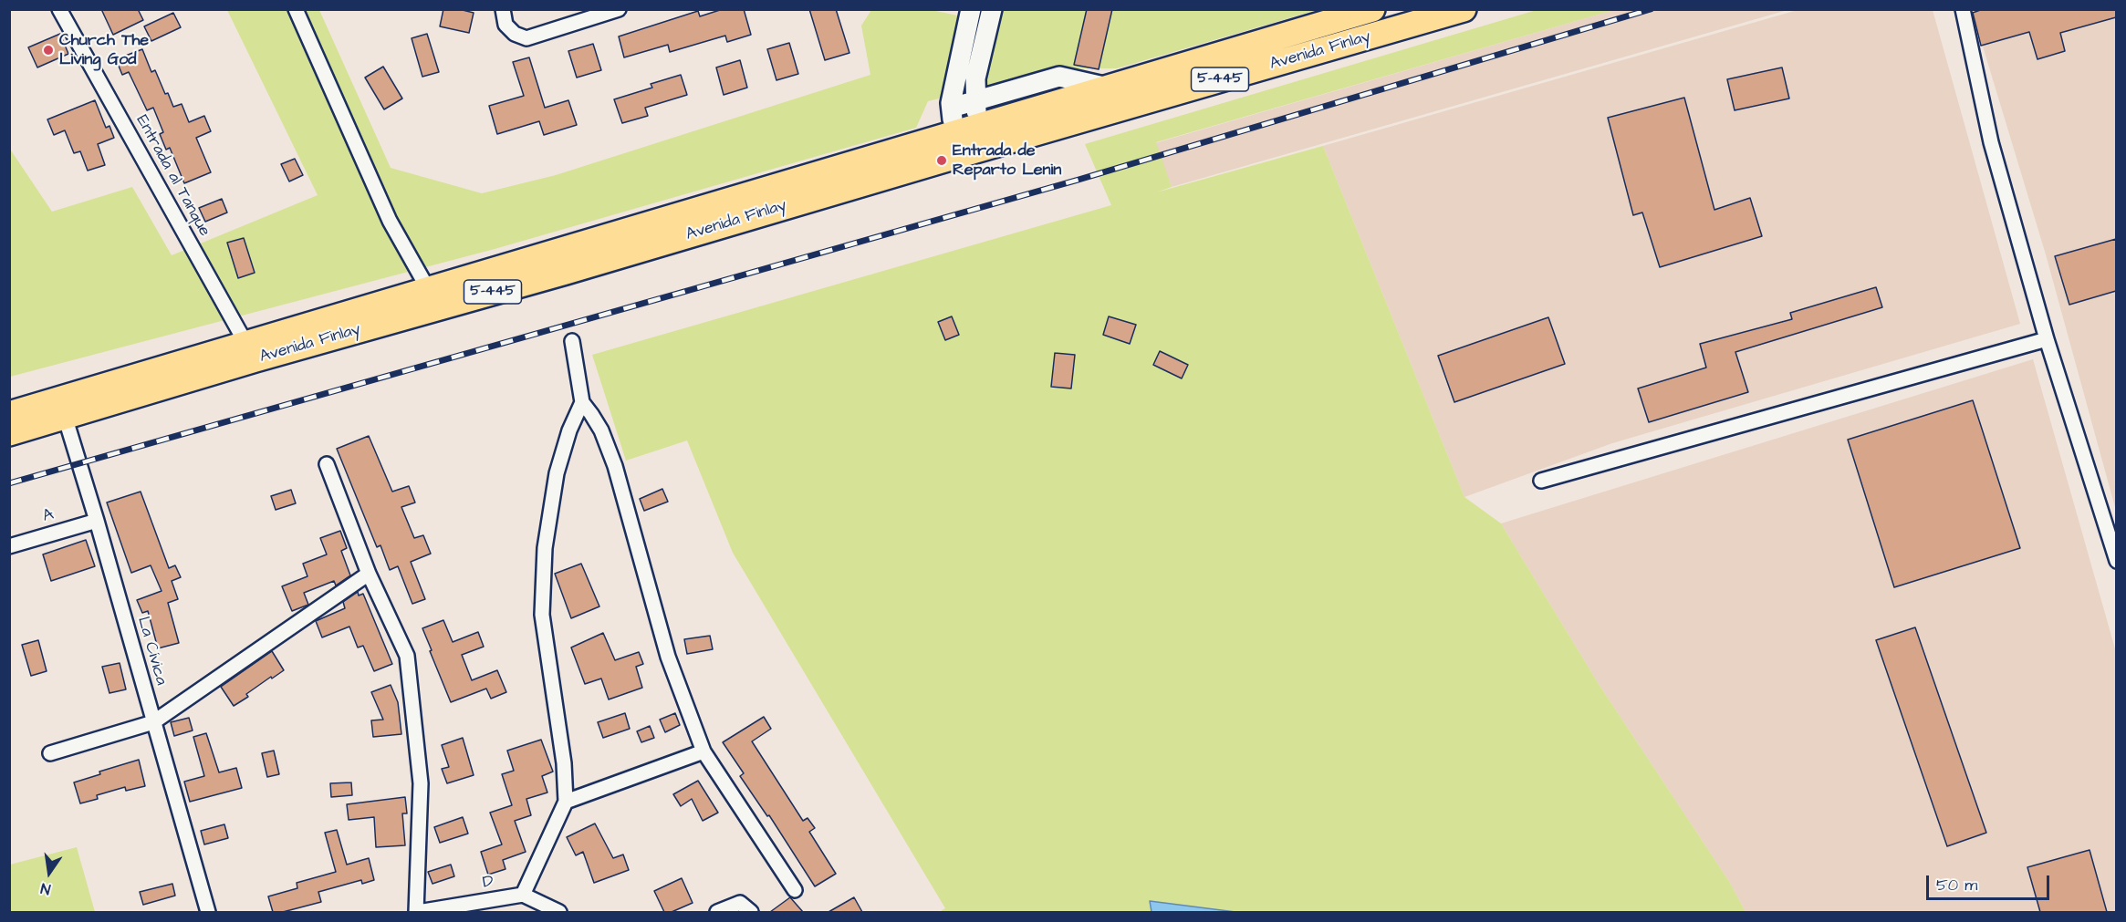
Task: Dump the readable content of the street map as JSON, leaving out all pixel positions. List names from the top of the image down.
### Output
{
  "streets": {
    "highway": ["Avenida Finlay", "5-445"],
    "street": [
      "Entrada al Tanque",
      "A",
      "La Cívica",
      "D"
    ]
  },
  "crossings": [
    ["Avenida Finlay", "Entrada al Tanque"],
    ["Avenida Finlay", "La Cívica"],
    ["A", "La Cívica"]
  ],
  "places": ["Church The Living God", "Entrada de Reparto Lenin"],
  "scale_bar": "50 m",
  "north": "bottom"
}
